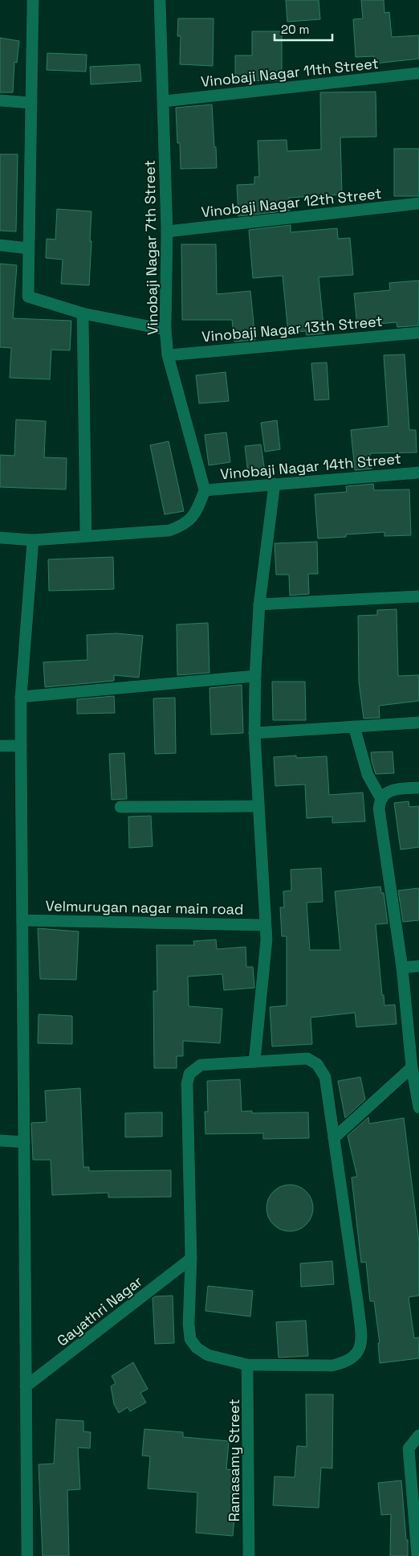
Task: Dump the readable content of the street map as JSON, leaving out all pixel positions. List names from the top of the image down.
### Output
{
  "streets": {
    "street": [
      "Vinobaji Nagar 11th Street",
      "Vinobaji Nagar 12th Street",
      "Vinobaji Nagar 7th Street",
      "Vinobaji Nagar 13th Street",
      "Vinobaji Nagar 14th Street",
      "Velmurugan nagar main road",
      "Gayathri Nagar",
      "Ramasamy Street"
    ]
  },
  "crossings": [
    ["Vinobaji Nagar 11th Street", "Vinobaji Nagar 7th Street"],
    ["Vinobaji Nagar 12th Street", "Vinobaji Nagar 7th Street"],
    ["Vinobaji Nagar 7th Street", "Vinobaji Nagar 13th Street"],
    ["Vinobaji Nagar 7th Street", "Vinobaji Nagar 14th Street"]
  ],
  "scale_bar": "20 m"
}
